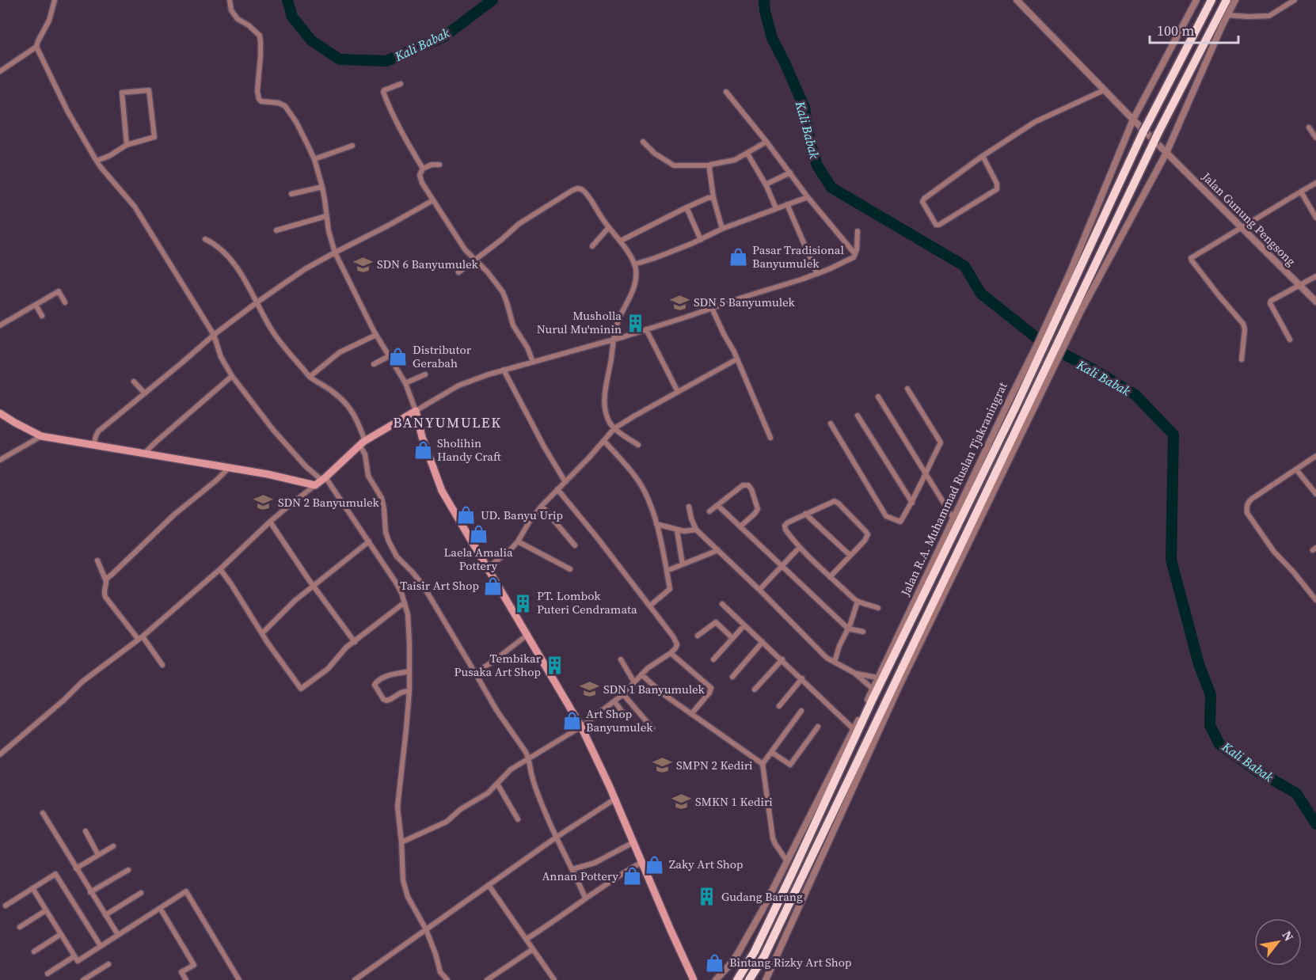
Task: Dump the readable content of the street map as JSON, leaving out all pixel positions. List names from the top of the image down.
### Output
{
  "streets": {
    "highway": ["Jalan R.A. Muhammad Ruslan Tjakraningrat"],
    "street": ["Jalan Gunung Pengsong"]
  },
  "crossings": [
    ["Jalan Gunung Pengsong", "Jalan R.A. Muhammad Ruslan Tjakraningrat"]
  ],
  "districts": ["BANYUMULEK"],
  "water": ["Kali Babak"],
  "places": {
    "shop": [
      "Pasar Tradisional Banyumulek",
      "Distributor Gerabah",
      "Sholihin Handy Craft",
      "UD. Banyu Urip",
      "Laela Amalia Pottery",
      "Taisir Art Shop",
      "Art Shop Banyumulek",
      "Zaky Art Shop",
      "Annan Pottery",
      "Bintang Rizky Art Shop"
    ],
    "school or university": [
      "SDN 6 Banyumulek",
      "SDN 5 Banyumulek",
      "SDN 2 Banyumulek",
      "SDN 1 Banyumulek",
      "SMPN 2 Kediri",
      "SMKN 1 Kediri"
    ],
    "building": [
      "Musholla Nurul Mu'minin",
      "PT. Lombok Puteri Cendramata",
      "Tembikar Pusaka Art Shop",
      "Gudang Barang"
    ]
  },
  "scale_bar": "100 m",
  "north": "top right"
}
